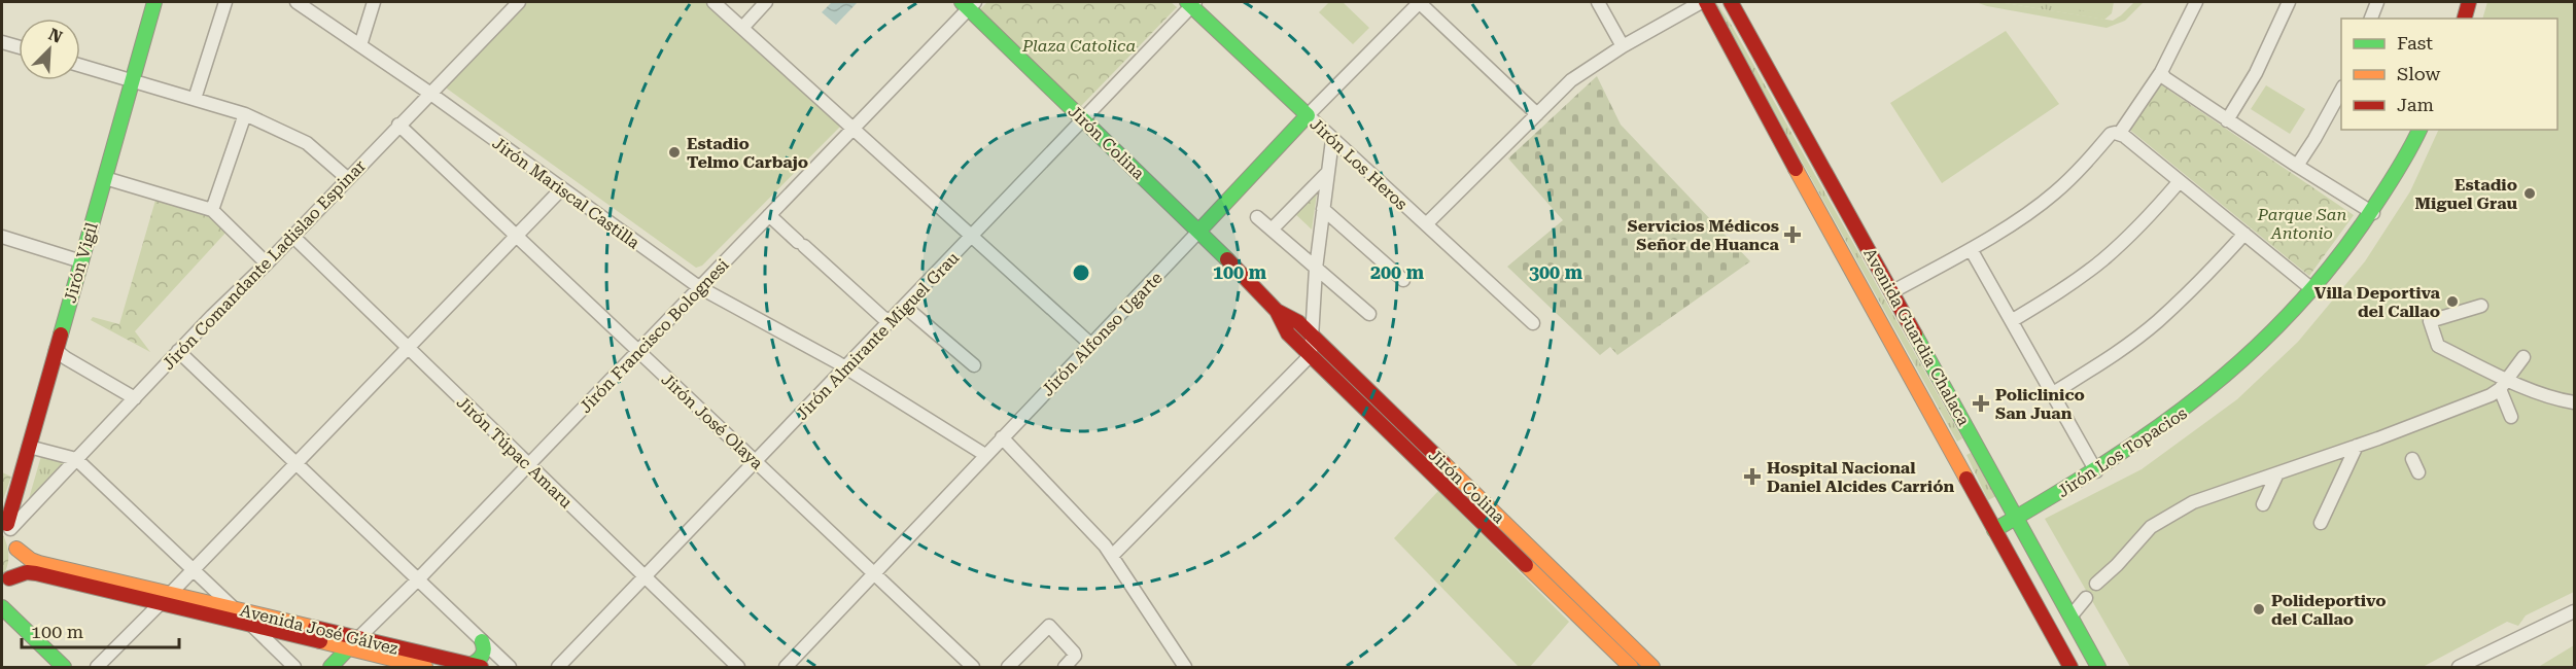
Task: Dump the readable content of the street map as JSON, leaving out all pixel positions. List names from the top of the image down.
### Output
{
  "streets": {
    "main road": [
      "Jirón Colina",
      "Jirón Los Heros",
      "Jirón Vigil",
      "Jirón Alfonso Ugarte",
      "Jirón Francisco Bolognesi",
      "Avenida Guardia Chalaca",
      "Jirón Los Topacios",
      "Avenida José Gálvez"
    ],
    "street": [
      "Jirón Mariscal Castilla",
      "Jirón Comandante Ladislao Espinar",
      "Jirón Almirante Miguel Grau",
      "Jirón José Olaya",
      "Jirón Túpac Amaru"
    ]
  },
  "crossings": [
    ["Jirón Colina", "Jirón Alfonso Ugarte"],
    ["Jirón Colina", "Jirón Francisco Bolognesi"],
    ["Jirón Colina", "Jirón Almirante Miguel Grau"],
    ["Jirón Los Heros", "Jirón Alfonso Ugarte"],
    ["Jirón Los Heros", "Jirón Almirante Miguel Grau"],
    ["Jirón Mariscal Castilla", "Jirón Comandante Ladislao Espinar"],
    ["Jirón Mariscal Castilla", "Jirón Alfonso Ugarte"],
    ["Jirón Mariscal Castilla", "Jirón Francisco Bolognesi"],
    ["Jirón Mariscal Castilla", "Jirón Almirante Miguel Grau"],
    ["Jirón Vigil", "Jirón Comandante Ladislao Espinar"],
    ["Jirón Comandante Ladislao Espinar", "Jirón José Olaya"],
    ["Jirón Comandante Ladislao Espinar", "Jirón Túpac Amaru"],
    ["Jirón Alfonso Ugarte", "Jirón José Olaya"],
    ["Jirón Francisco Bolognesi", "Jirón José Olaya"],
    ["Jirón Francisco Bolognesi", "Jirón Túpac Amaru"],
    ["Jirón Francisco Bolognesi", "Avenida José Gálvez"],
    ["Jirón Almirante Miguel Grau", "Jirón José Olaya"],
    ["Jirón Almirante Miguel Grau", "Jirón Túpac Amaru"],
    ["Avenida Guardia Chalaca", "Jirón Los Topacios"]
  ],
  "parks": ["Plaza Catolica", "Parque San Antonio"],
  "places": {
    "other": [
      "Estadio Telmo Carbajo",
      "Estadio Miguel Grau",
      "Villa Deportiva del Callao",
      "Polideportivo del Callao"
    ],
    "health": ["Servicios Médicos Señor de Huanca", "Policlinico San Juan", "Hospital Nacional Daniel Alcides Carrión"]
  },
  "legend": ["Fast", "Slow", "Jam"],
  "scale_bar": "100 m",
  "north": "top right",
  "rings": ["100 m", "200 m", "300 m"]
}
